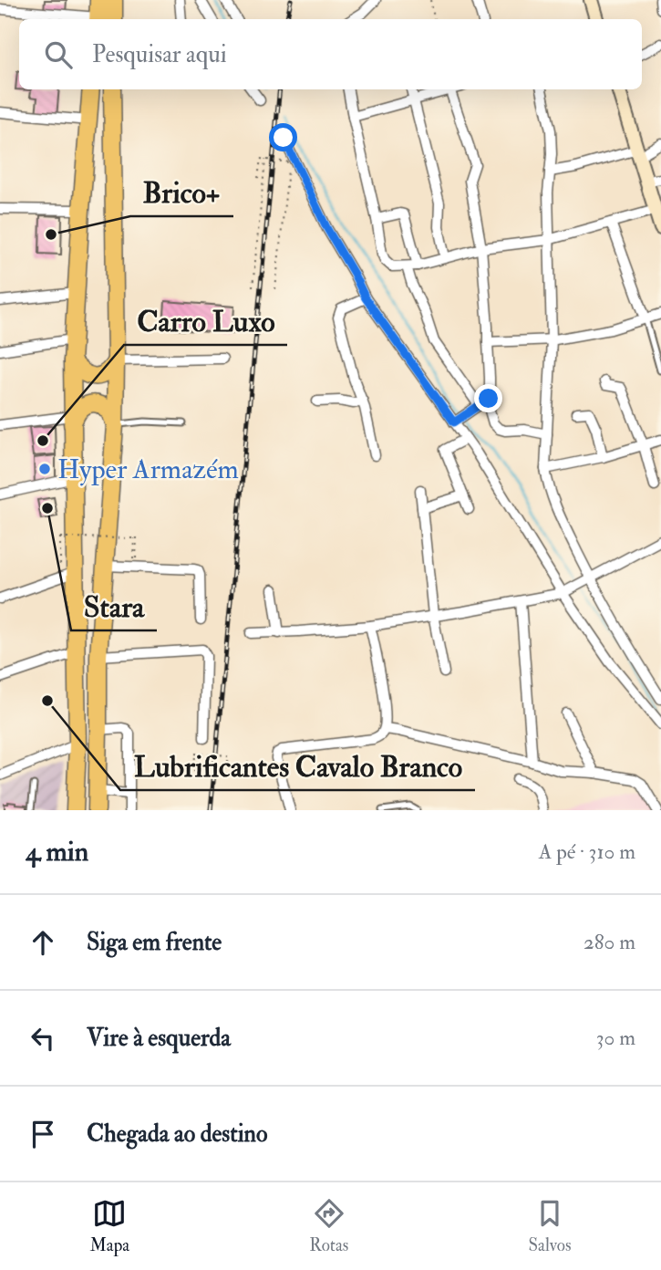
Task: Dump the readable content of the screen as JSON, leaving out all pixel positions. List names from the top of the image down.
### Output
{
  "places": [
    "Brico+",
    "Carro Luxo",
    "Hyper Armazém",
    "Stara",
    "Lubrificantes Cavalo Branco"
  ],
  "page": {
    "search": "Pesquisar aqui",
    "heading": ["4 min", "A pé · 310 m"],
    "list": [
      ["Siga em frente", "280 m"],
      ["Vire à esquerda", "30 m"],
      "Chegada ao destino"
    ],
    "nav": ["Mapa", "Rotas", "Salvos"]
  }
}
